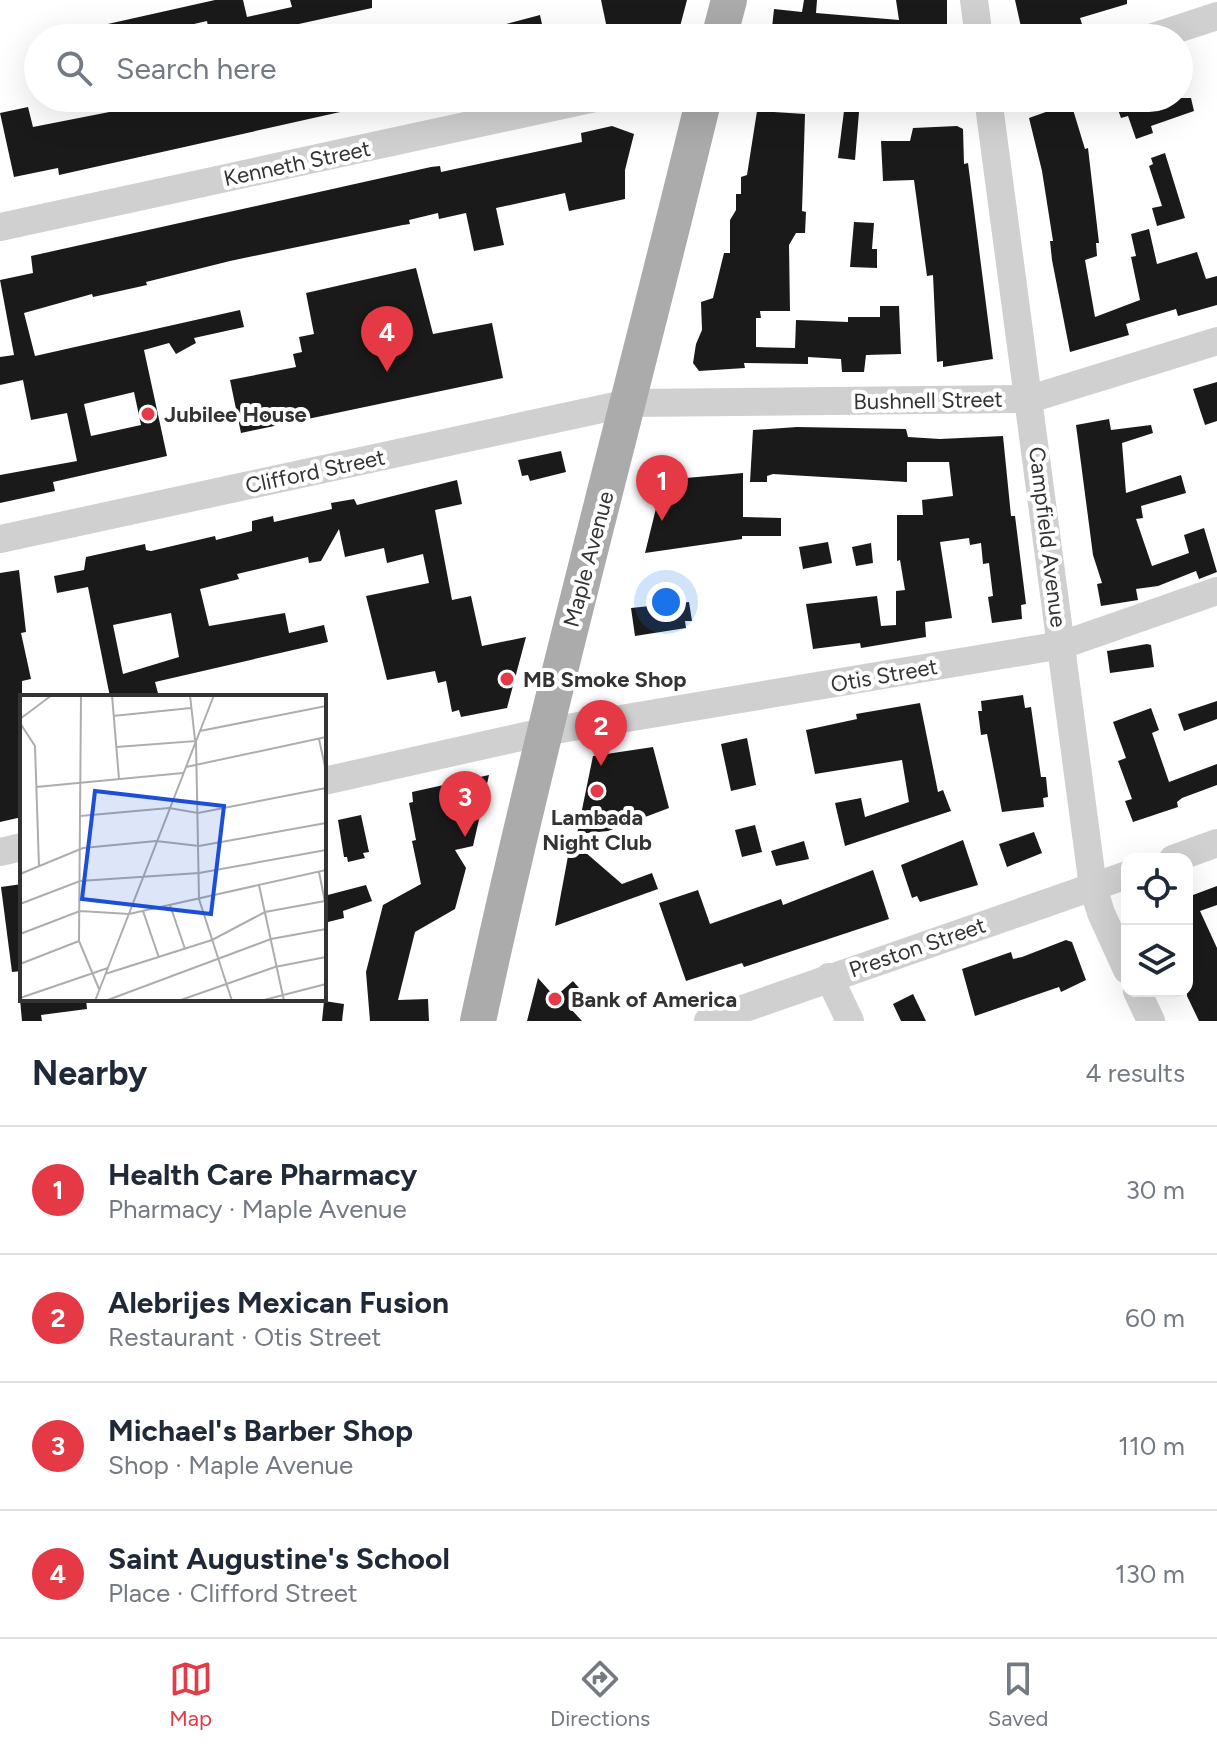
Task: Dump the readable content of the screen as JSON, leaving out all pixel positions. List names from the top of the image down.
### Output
{
  "streets": {
    "main road": ["Maple Avenue"],
    "street": [
      "Kenneth Street",
      "Bushnell Street",
      "Clifford Street",
      "Campfield Avenue",
      "Otis Street",
      "Preston Street"
    ]
  },
  "crossings": [
    ["Bushnell Street", "Clifford Street"],
    ["Bushnell Street", "Campfield Avenue"],
    ["Bushnell Street", "Maple Avenue"],
    ["Clifford Street", "Maple Avenue"],
    ["Campfield Avenue", "Otis Street"],
    ["Campfield Avenue", "Preston Street"],
    ["Maple Avenue", "Otis Street"]
  ],
  "places": [
    "Jubilee House",
    "MB Smoke Shop",
    "Lambada Night Club",
    "Bank of America"
  ],
  "page": {
    "search": "Search here",
    "pins": [
      "4",
      "1",
      "2",
      "3"
    ],
    "heading": ["Nearby", "4 results"],
    "list": [
      {
        "mark": "1",
        "name": "Health Care Pharmacy",
        "note": "Pharmacy · Maple Avenue",
        "value": "30 m"
      },
      {
        "mark": "2",
        "name": "Alebrijes Mexican Fusion",
        "note": "Restaurant · Otis Street",
        "value": "60 m"
      },
      {
        "mark": "3",
        "name": "Michael's Barber Shop",
        "note": "Shop · Maple Avenue",
        "value": "110 m"
      },
      {
        "mark": "4",
        "name": "Saint Augustine's School",
        "note": "Place · Clifford Street",
        "value": "130 m"
      }
    ],
    "nav": ["Map", "Directions", "Saved"]
  }
}
